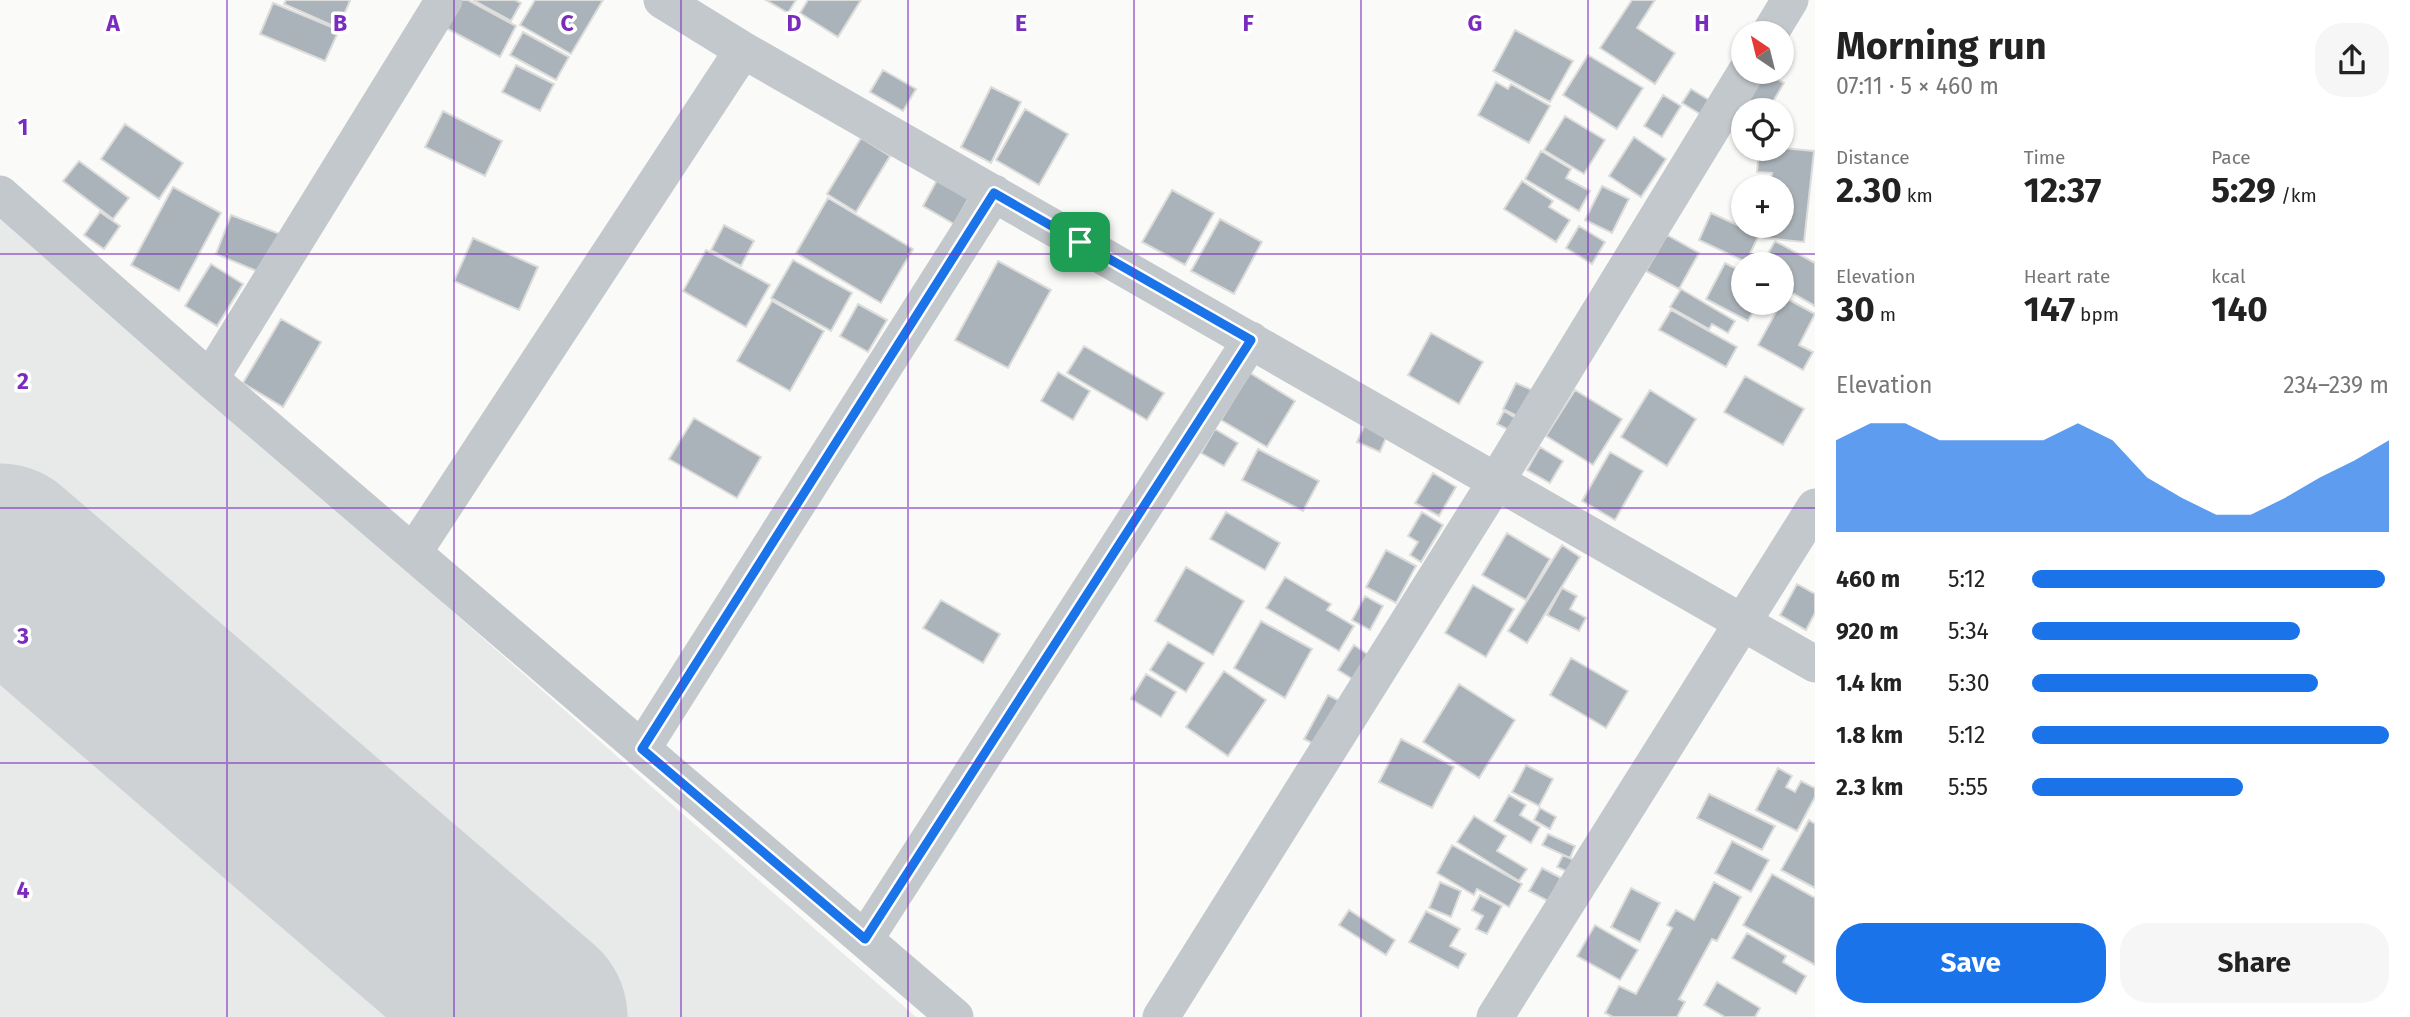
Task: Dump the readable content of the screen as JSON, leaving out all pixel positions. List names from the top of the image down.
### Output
{
  "north": "top left",
  "page": {
    "heading": ["Morning run", "07:11 · 5 × 460 m"],
    "map_buttons": ["+", "−"],
    "stats": [
      ["Distance", "2.30 km"],
      ["Time", "12:37"],
      ["Pace", "5:29 /km"],
      ["Elevation", "30 m"],
      ["Heart rate", "147 bpm"],
      ["kcal", "140"]
    ],
    "chart": ["Elevation", "234–239 m"],
    "list": [
      {
        "name": "460 m",
        "note": "5:12"
      },
      {
        "name": "920 m",
        "note": "5:34"
      },
      {
        "name": "1.4 km",
        "note": "5:30"
      },
      {
        "name": "1.8 km",
        "note": "5:12"
      },
      {
        "name": "2.3 km",
        "note": "5:55"
      }
    ],
    "buttons": ["Save", "Share"]
  },
  "grid": {
    "columns": [
      "A",
      "B",
      "C",
      "D",
      "E",
      "F",
      "G",
      "H"
    ],
    "rows": [
      "1",
      "2",
      "3",
      "4"
    ]
  }
}
